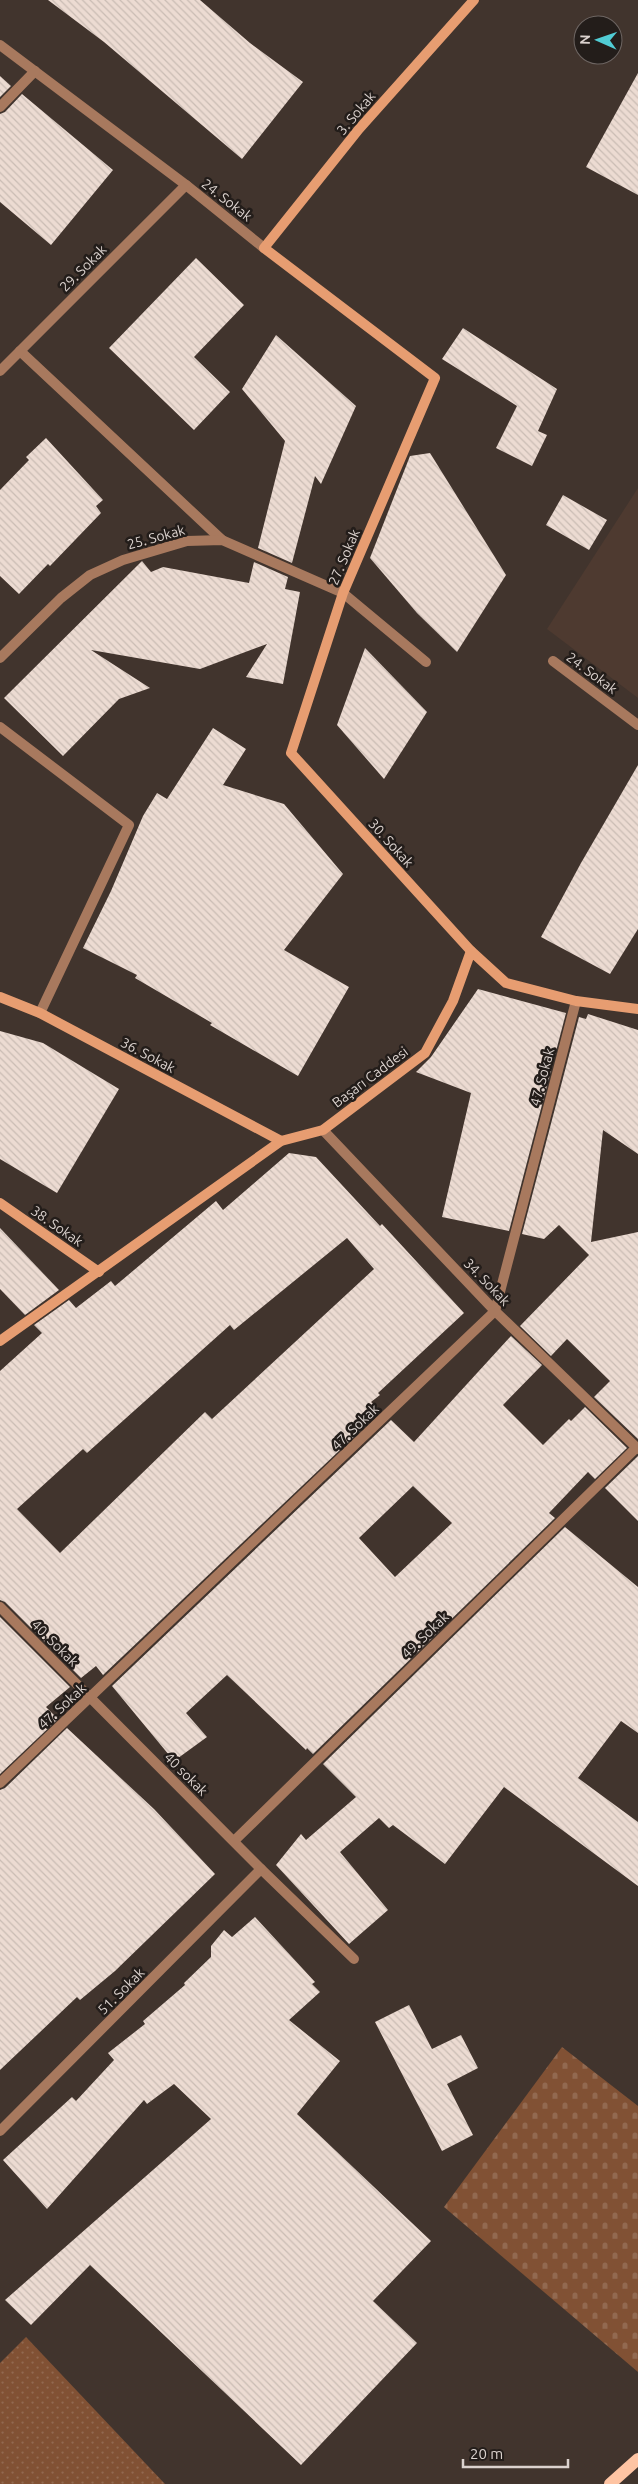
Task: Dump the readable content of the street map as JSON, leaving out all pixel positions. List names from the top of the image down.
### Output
{
  "streets": {
    "street": [
      "3. Sokak",
      "24. Sokak",
      "29. Sokak",
      "25. Sokak",
      "27. Sokak",
      "30. Sokak",
      "36. Sokak",
      "Başarı Caddesi",
      "47. Sokak",
      "38. Sokak",
      "34. Sokak",
      "49. Sokak",
      "40. Sokak",
      "40 sokak",
      "51. Sokak"
    ]
  },
  "crossings": [
    ["3. Sokak", "24. Sokak"],
    ["24. Sokak", "29. Sokak"],
    ["24. Sokak", "27. Sokak"],
    ["25. Sokak", "27. Sokak"],
    ["27. Sokak", "30. Sokak"],
    ["30. Sokak", "Başarı Caddesi"],
    ["36. Sokak", "Başarı Caddesi"],
    ["Başarı Caddesi", "34. Sokak"],
    ["47. Sokak", "34. Sokak"],
    ["47. Sokak", "40. Sokak"],
    ["47. Sokak", "40 sokak"],
    ["34. Sokak", "49. Sokak"],
    ["49. Sokak", "40 sokak"],
    ["40. Sokak", "40 sokak"],
    ["40 sokak", "51. Sokak"]
  ],
  "scale_bar": "20 m",
  "north": "left"
}
